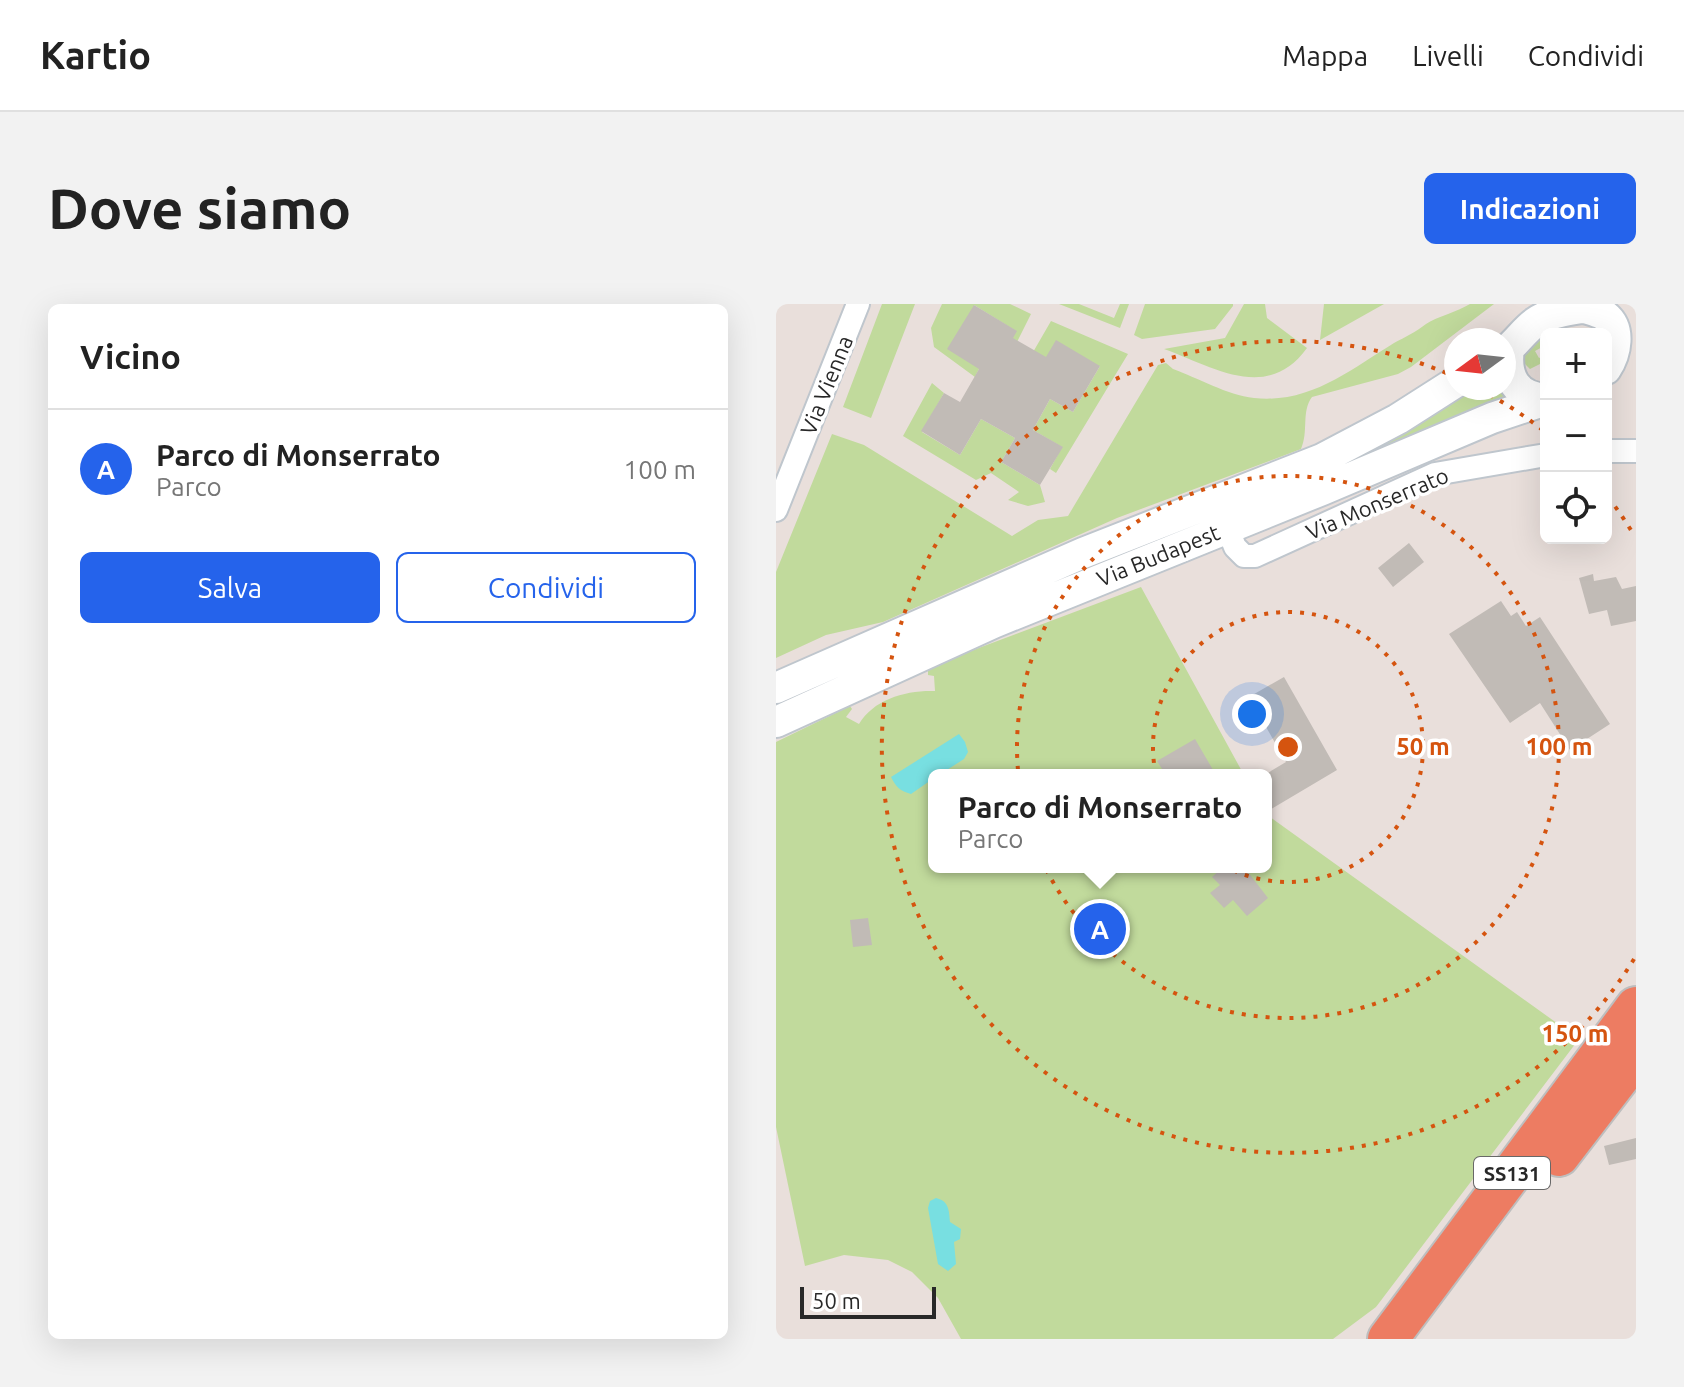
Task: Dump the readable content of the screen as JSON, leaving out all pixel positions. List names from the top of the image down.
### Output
{
  "streets": {
    "highway": ["SS131"],
    "main road": ["Via Budapest"],
    "street": ["Via Vienna", "Via Monserrato"]
  },
  "crossings": [
    ["Via Monserrato", "Via Budapest"]
  ],
  "scale_bar": "50 m",
  "north": "left",
  "page": {
    "header": "Kartio",
    "nav": ["Mappa", "Livelli", "Condividi"],
    "buttons": [
      "Indicazioni",
      ["Salva", "Condividi"]
    ],
    "title": "Dove siamo",
    "heading": "Vicino",
    "map_buttons": ["+", "−"],
    "list": [
      {
        "mark": "A",
        "name": "Parco di Monserrato",
        "note": "Parco",
        "value": "100 m"
      }
    ],
    "popup": ["Parco di Monserrato", "Parco"],
    "pins": "A",
    "scale": "50 m"
  },
  "rings": ["50 m", "100 m", "150 m"]
}
